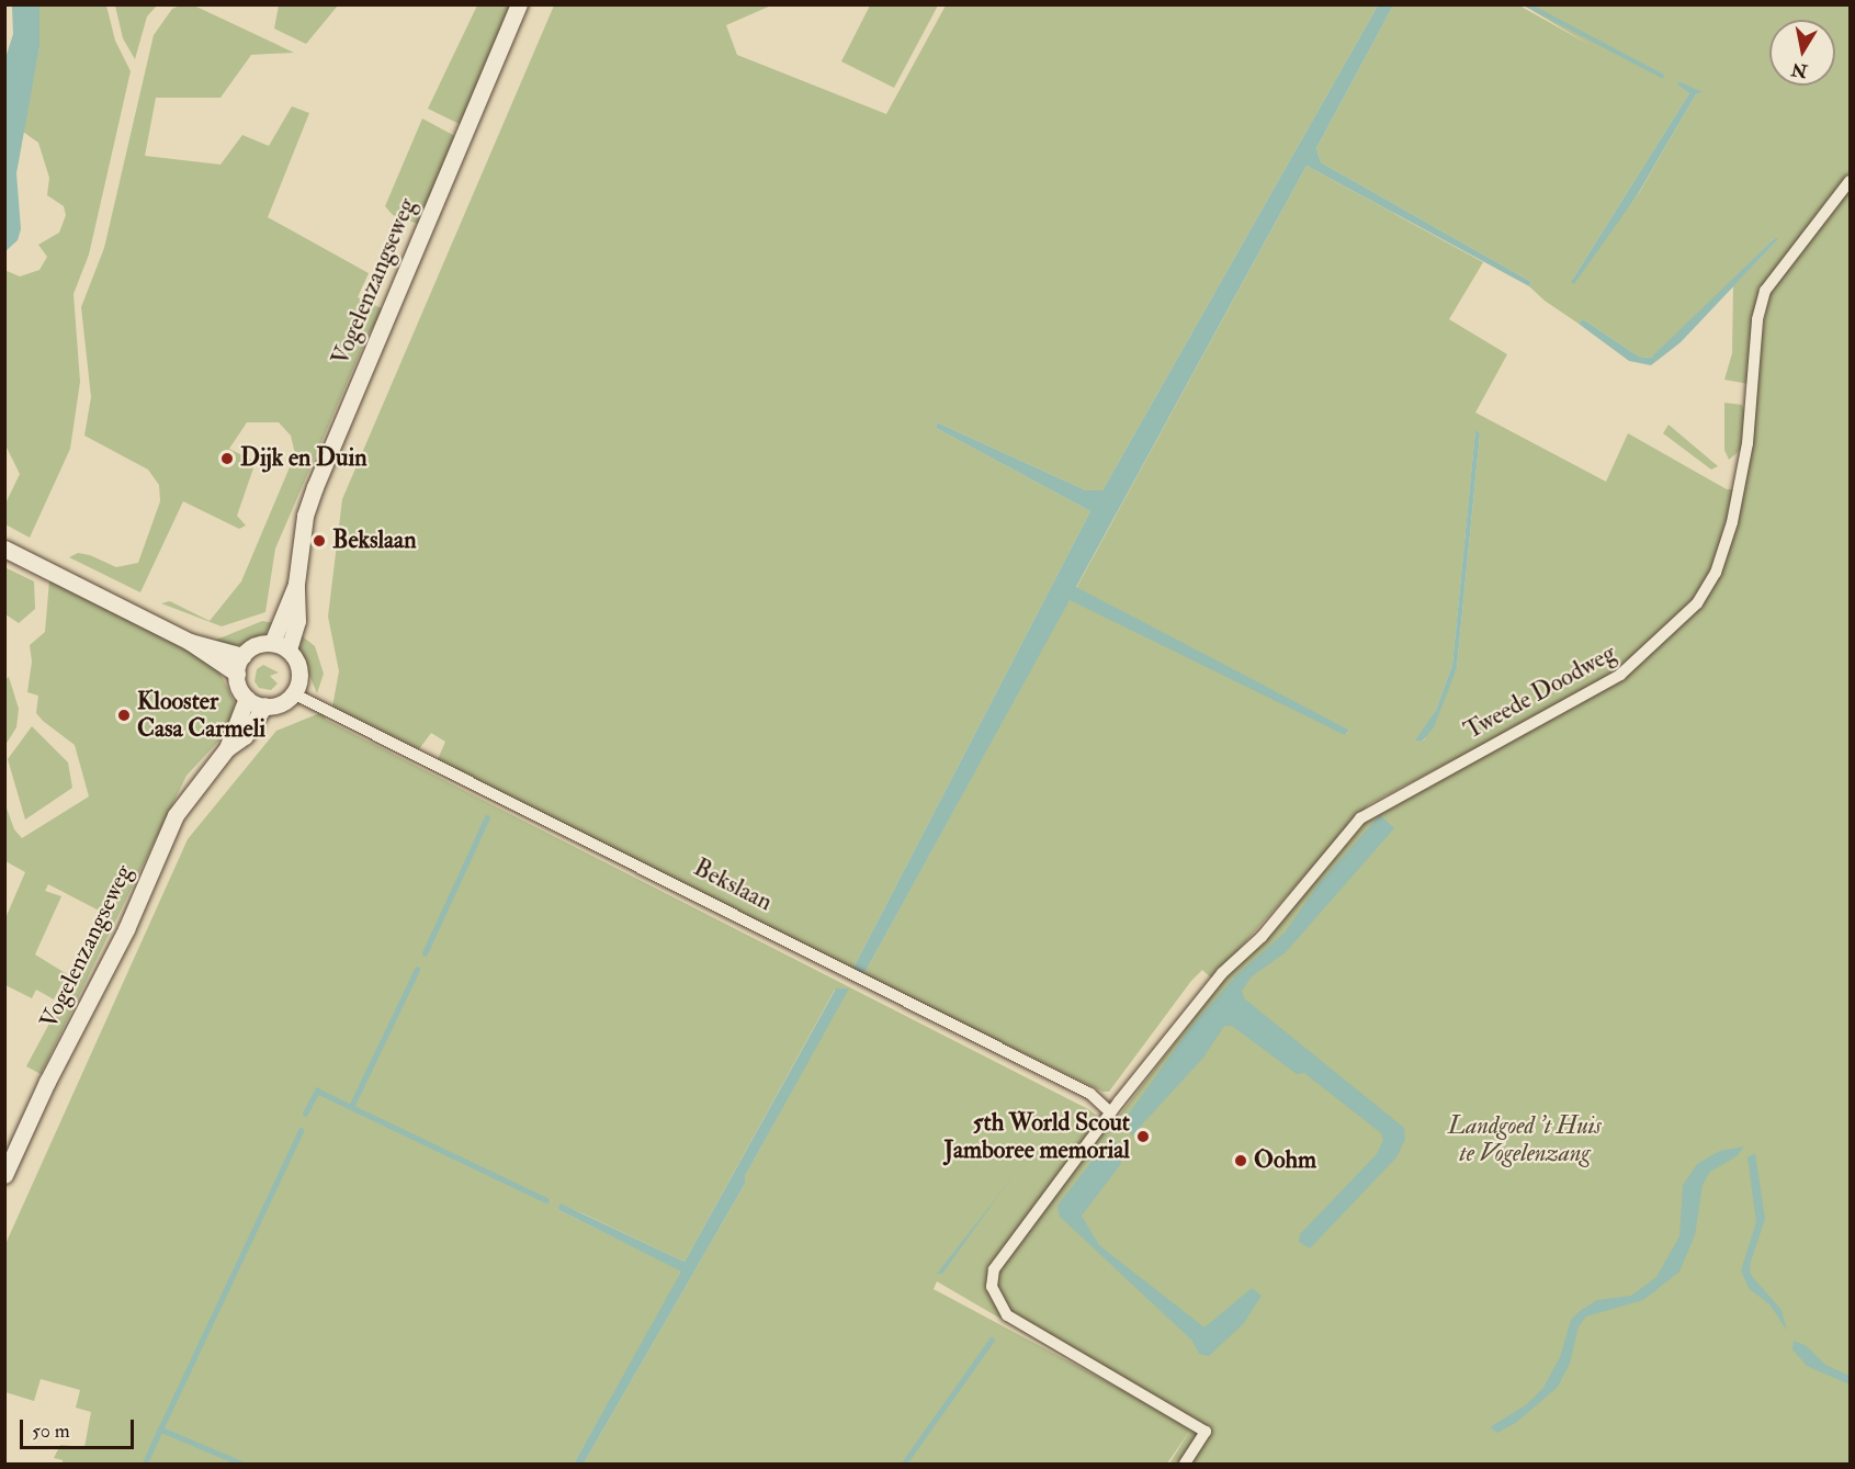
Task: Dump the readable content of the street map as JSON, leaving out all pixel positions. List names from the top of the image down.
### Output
{
  "streets": {
    "main road": ["Vogelenzangseweg"],
    "street": ["Tweede Doodweg", "Bekslaan"]
  },
  "crossings": [
    ["Vogelenzangseweg", "Bekslaan"],
    ["Tweede Doodweg", "Bekslaan"]
  ],
  "parks": ["Landgoed 't Huis te Vogelenzang"],
  "places": [
    "Dijk en Duin",
    "Bekslaan",
    "Klooster Casa Carmeli",
    "5th World Scout Jamboree memorial",
    "Oohm"
  ],
  "scale_bar": "50 m",
  "north": "bottom"
}
